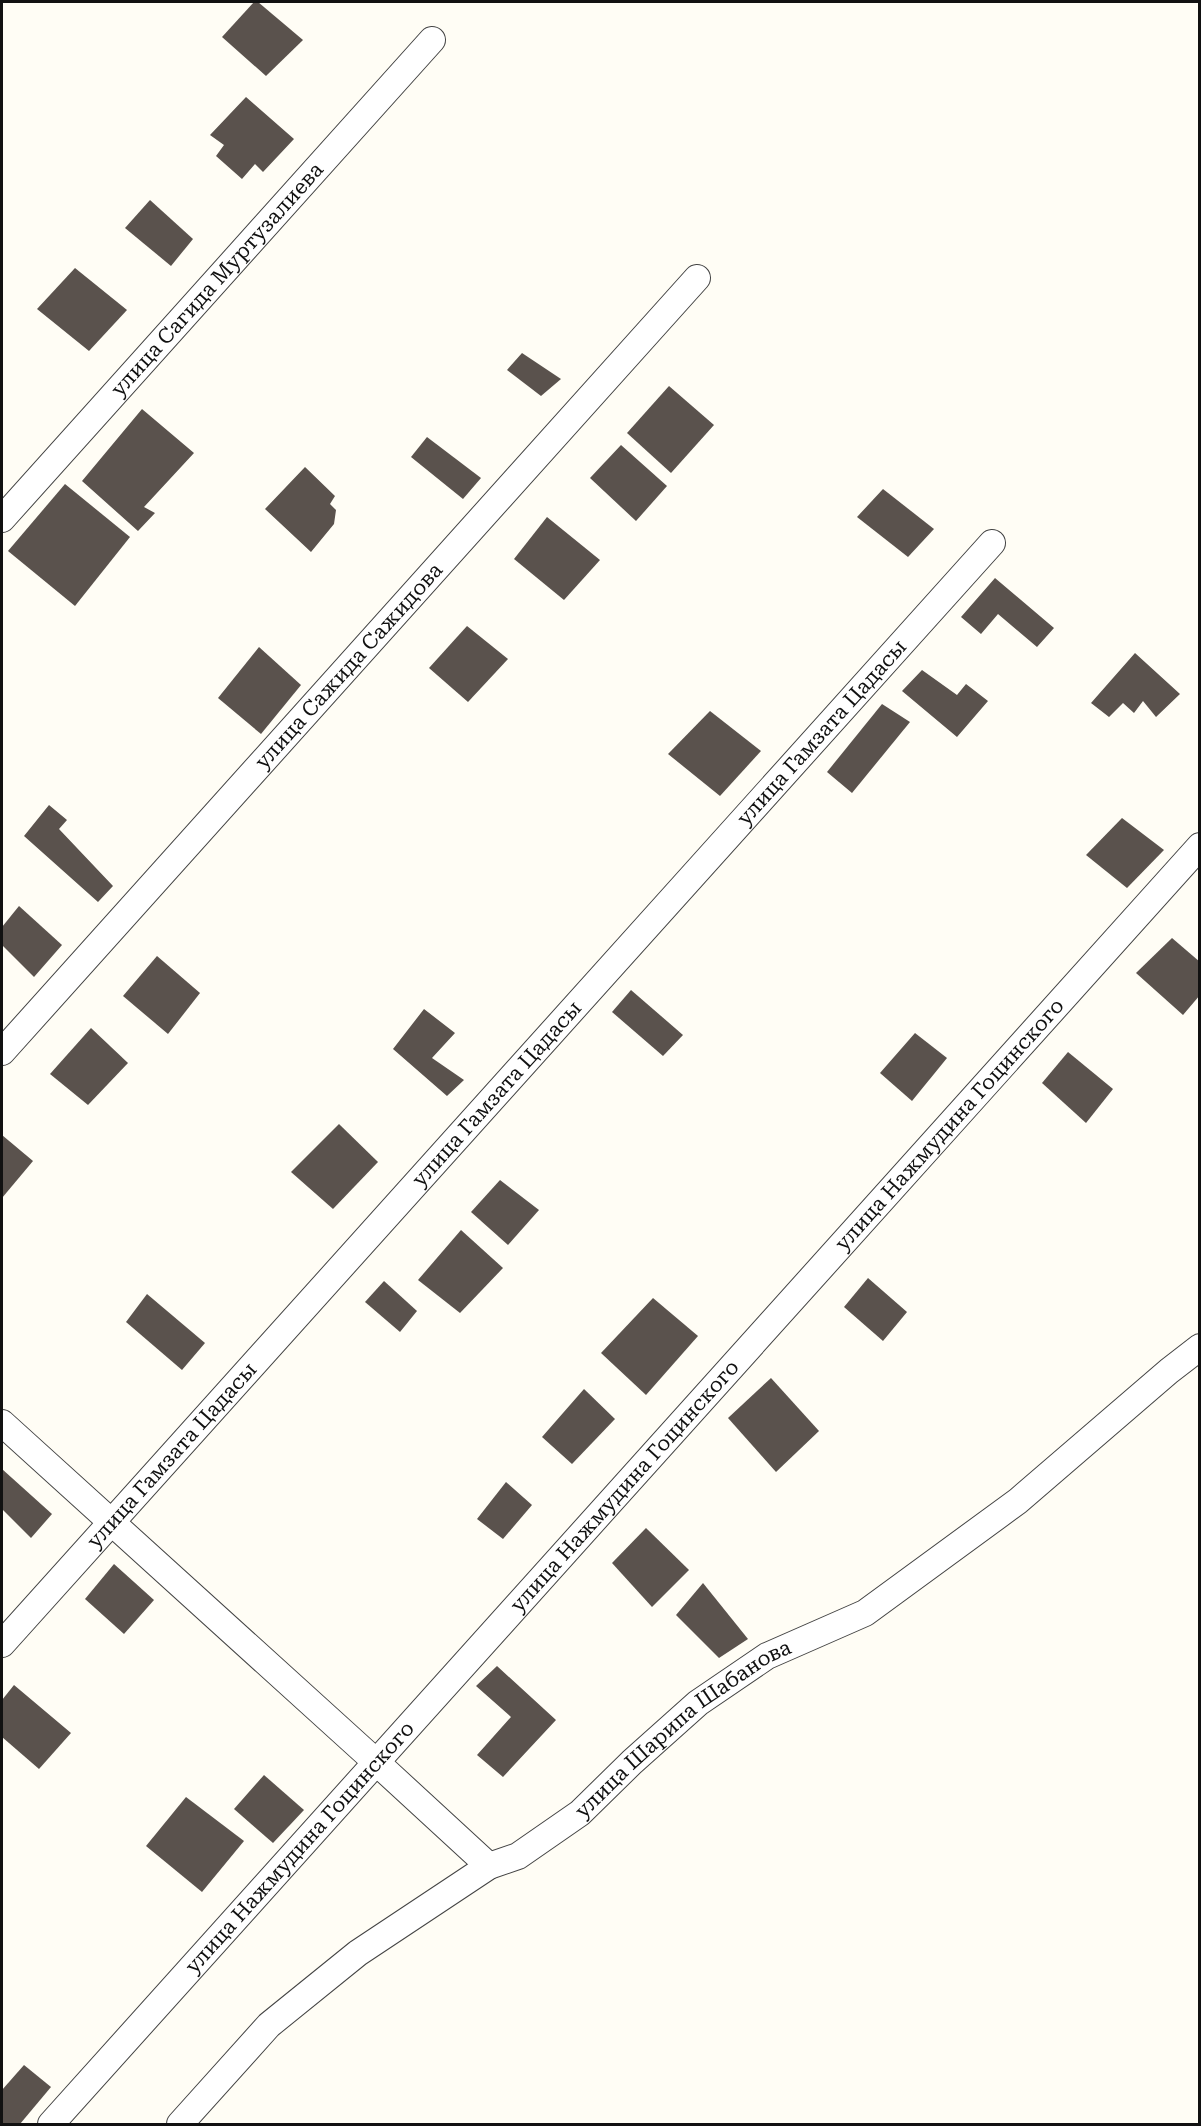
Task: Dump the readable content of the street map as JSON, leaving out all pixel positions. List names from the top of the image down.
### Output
{
  "streets": {
    "street": [
      "улица Сагида Муртузалиева",
      "улица Сажида Сажидова",
      "улица Гамзата Цадасы",
      "улица Нажмудина Гоцинского",
      "улица Шарипа Шабанова"
    ]
  }
}
